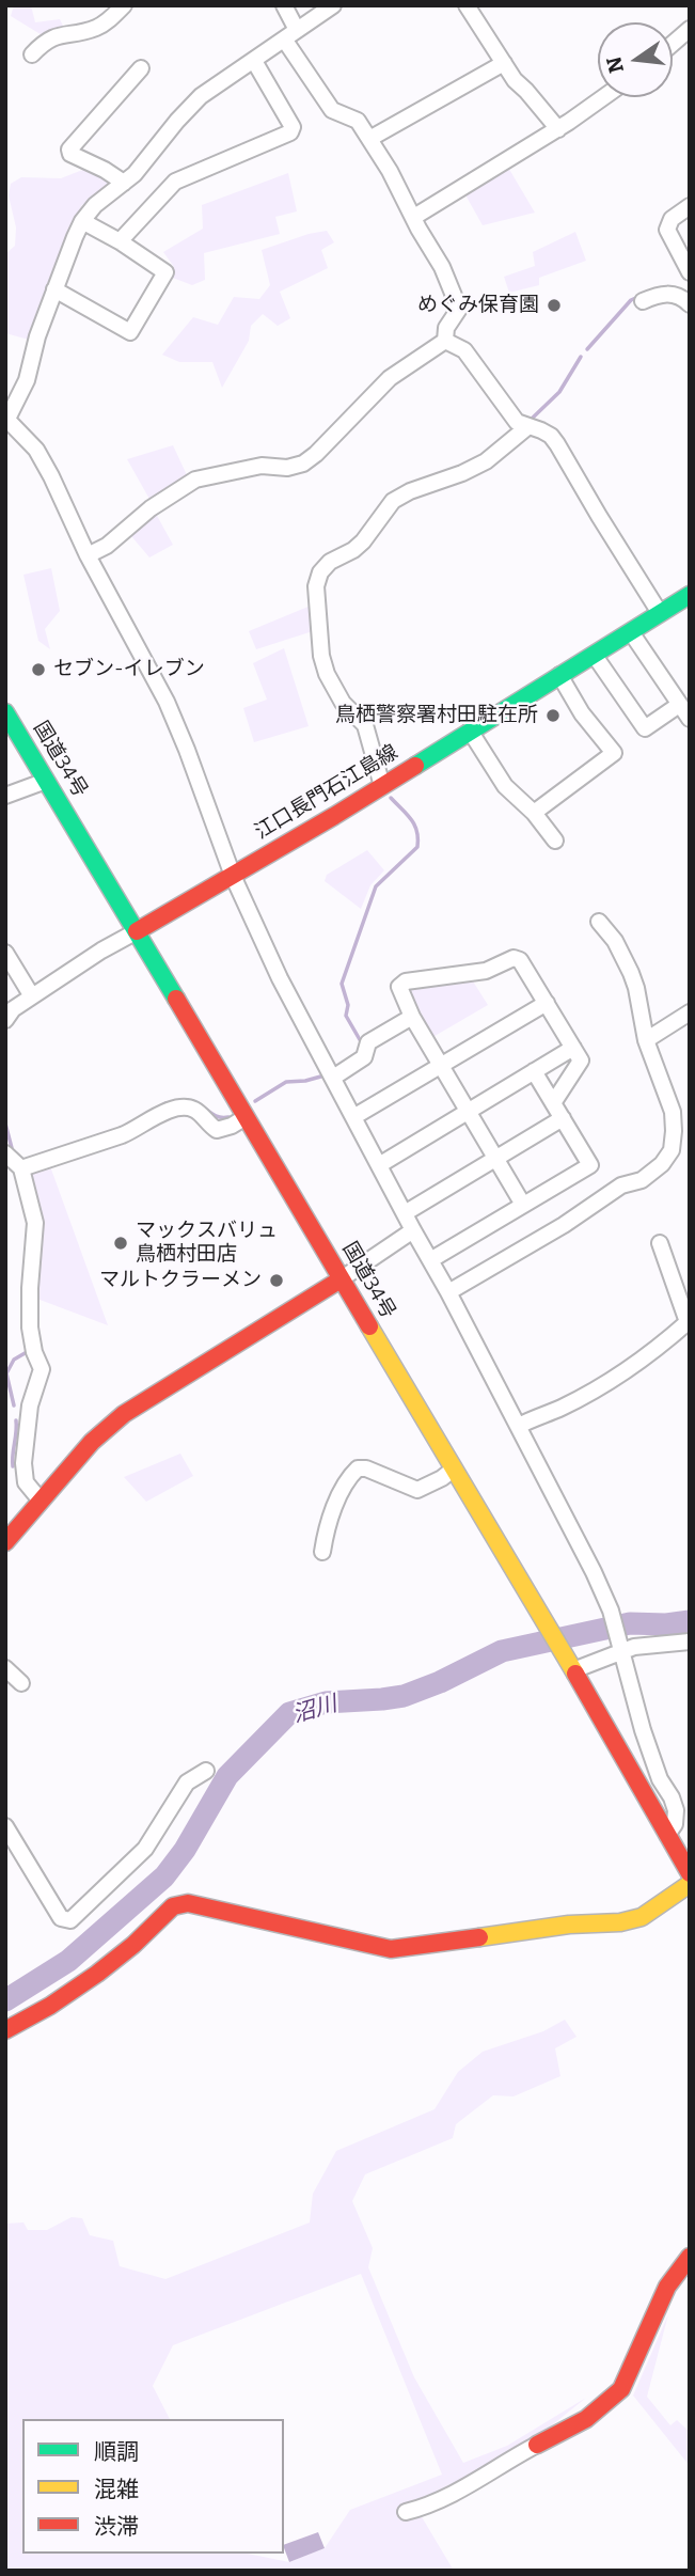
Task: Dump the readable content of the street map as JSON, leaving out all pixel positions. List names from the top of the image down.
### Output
{
  "streets": {
    "main road": ["国道34号", "江口長門石江島線"]
  },
  "crossings": [
    ["国道34号", "江口長門石江島線"]
  ],
  "water": ["沼川"],
  "places": [
    "めぐみ保育園",
    "セブン-イレブン",
    "鳥栖警察署村田駐在所",
    "マックスバリュ 鳥栖村田店",
    "マルトクラーメン"
  ],
  "legend": ["順調", "混雑", "渋滞"],
  "north": "left"
}
